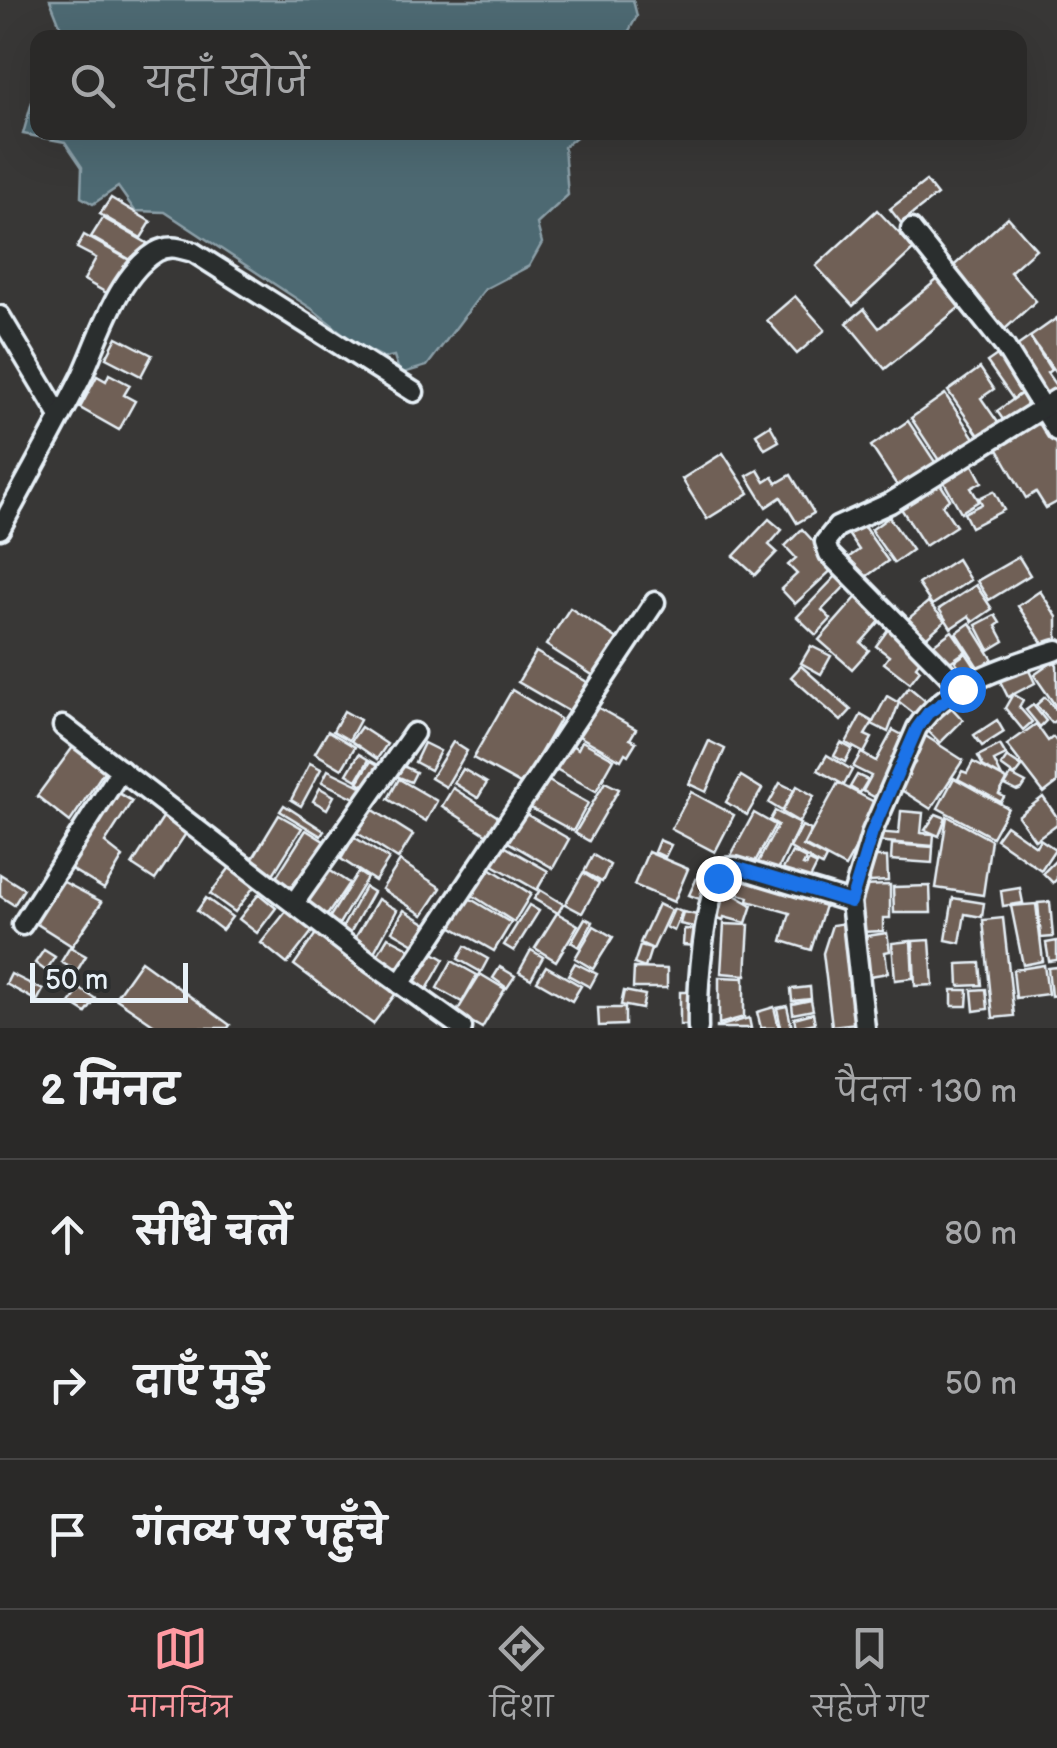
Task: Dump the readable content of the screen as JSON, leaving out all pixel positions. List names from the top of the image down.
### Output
{
  "scale_bar": "50 m",
  "page": {
    "search": "यहाँ खोजें",
    "scale": "50 m",
    "heading": ["2 मिनट", "पैदल · 130 m"],
    "list": [
      ["सीधे चलें", "80 m"],
      ["दाएँ मुड़ें", "50 m"],
      "गंतव्य पर पहुँचे"
    ],
    "nav": ["मानचित्र", "दिशा", "सहेजे गए"]
  }
}
